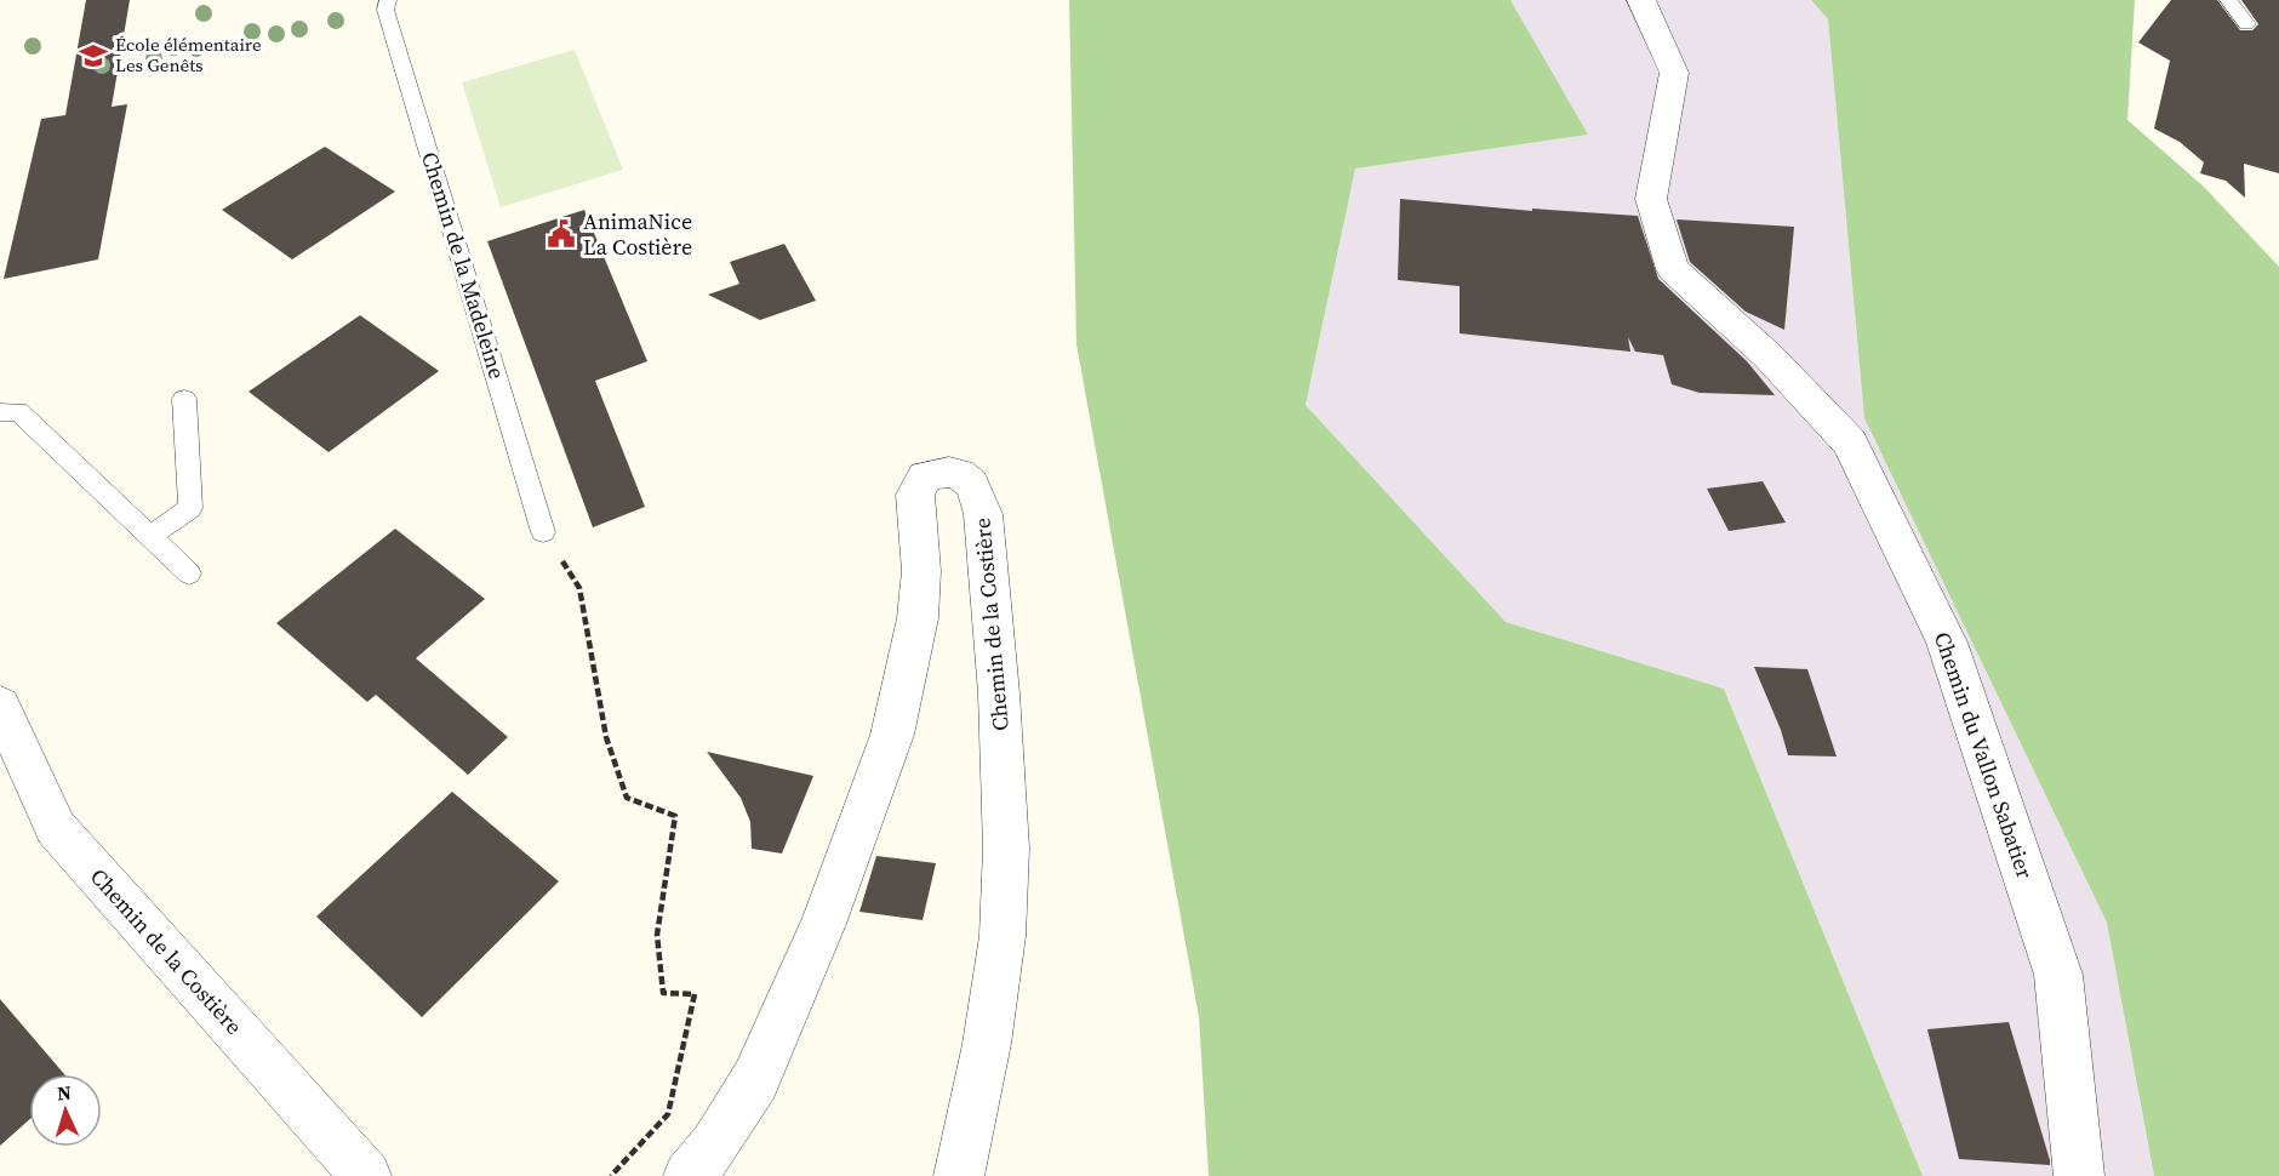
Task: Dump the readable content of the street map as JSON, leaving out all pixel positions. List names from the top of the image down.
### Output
{
  "streets": {
    "street": ["Chemin de la Costière", "Chemin du Vallon Sabatier"],
    "lane": ["Chemin de la Madeleine"]
  },
  "places": {
    "school or university": ["École élémentaire Les Genêts"],
    "public building": ["AnimaNice La Costière"]
  },
  "north": "top"
}
